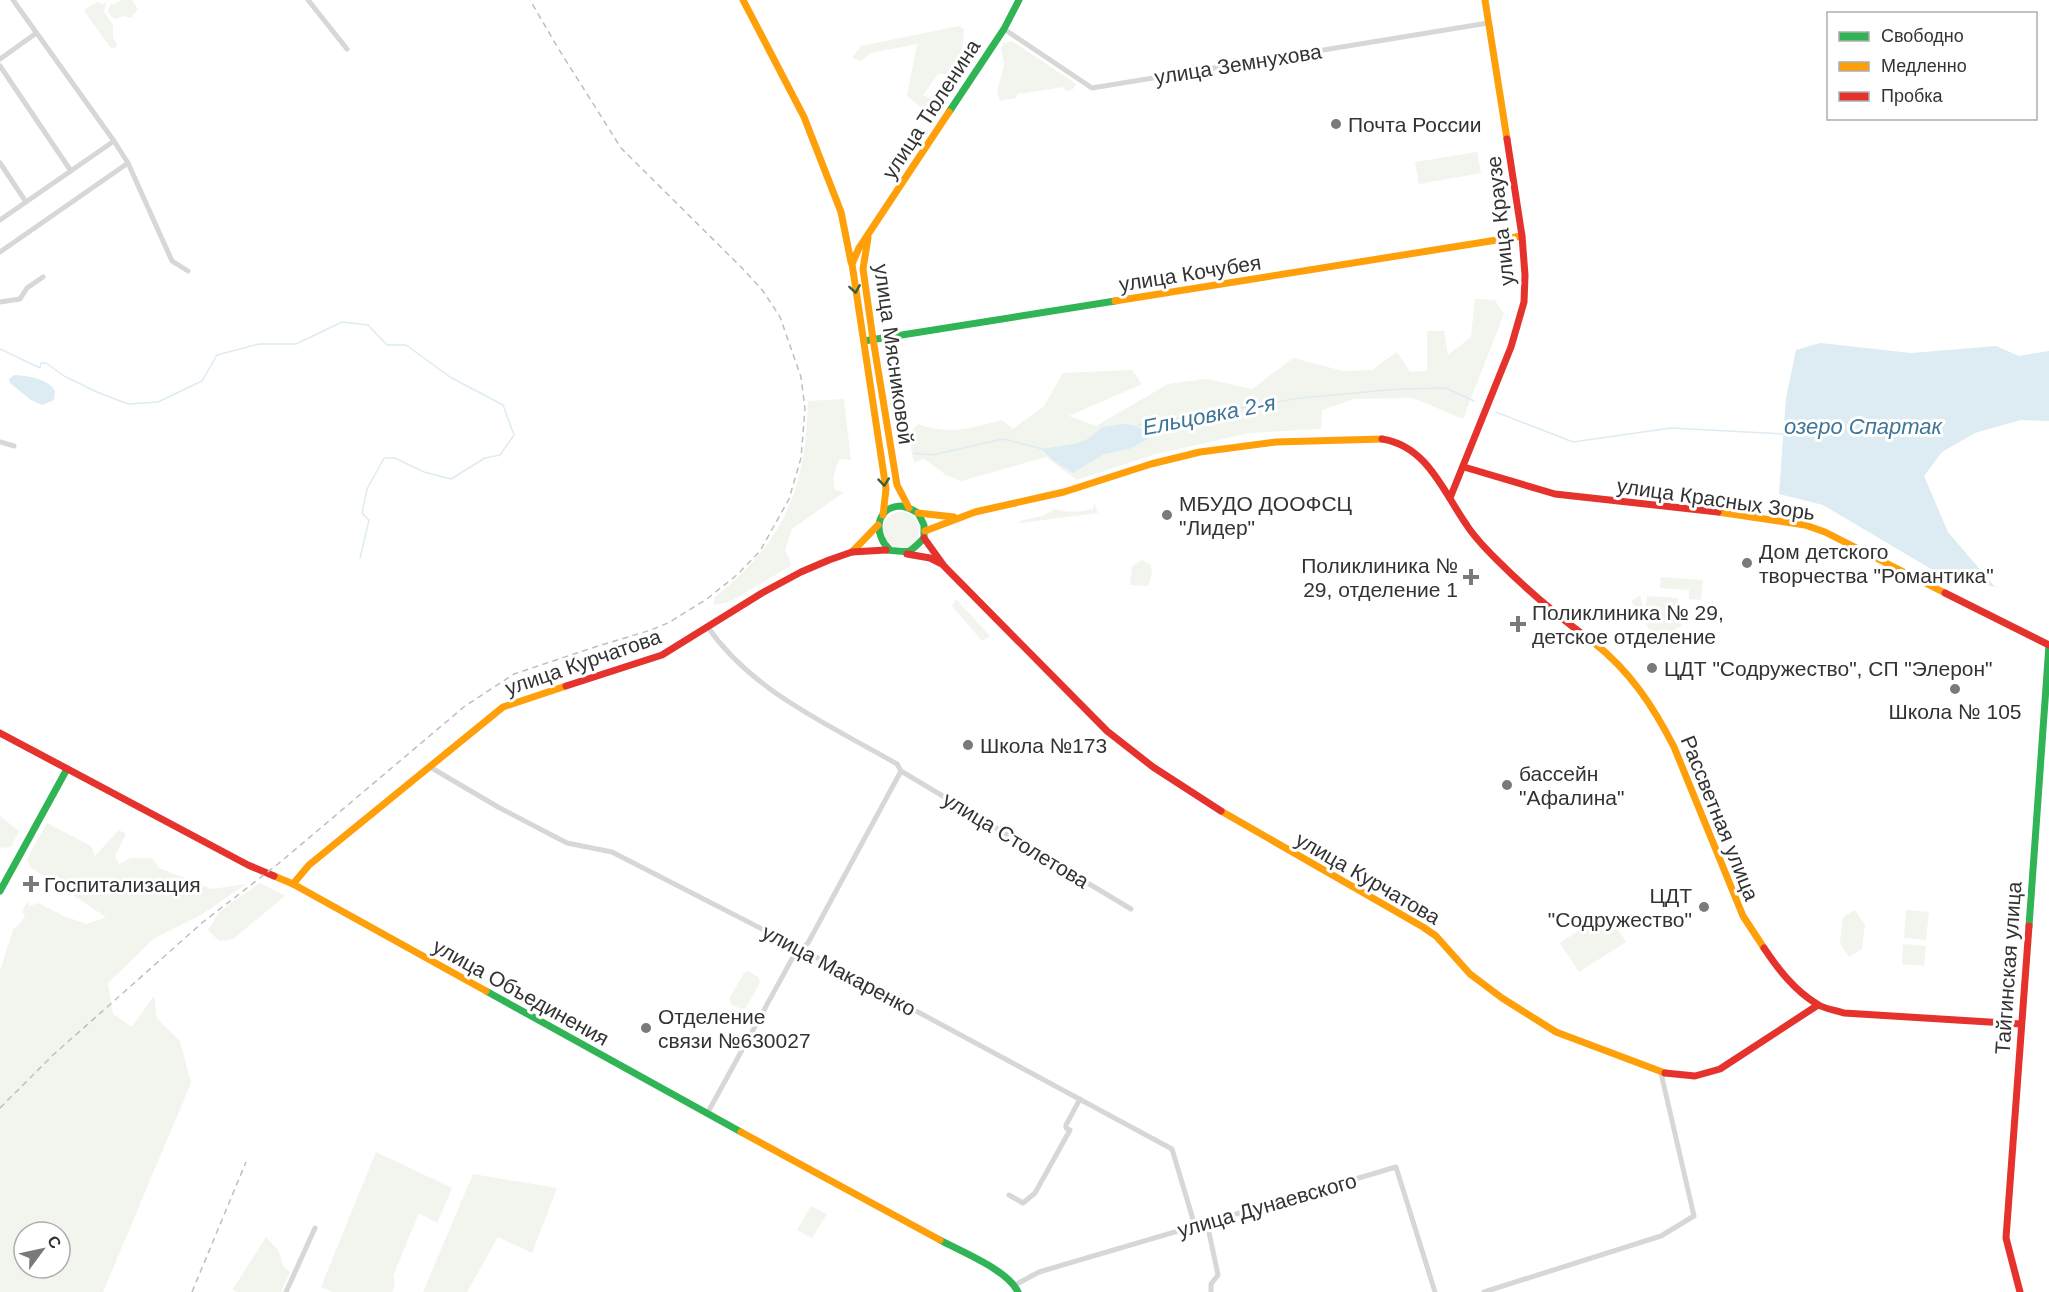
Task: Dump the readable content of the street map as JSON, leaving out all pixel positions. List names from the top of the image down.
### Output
{
  "streets": {
    "main road": [
      "улица Тюленина",
      "улица Краузе",
      "улица Кочубея",
      "улица Мясниковой",
      "улица Красных Зорь",
      "улица Курчатова",
      "Рассветная улица",
      "Тайгинская улица",
      "улица Объединения"
    ],
    "street": [
      "улица Земнухова",
      "улица Столетова",
      "улица Макаренко",
      "улица Дунаевского"
    ]
  },
  "crossings": [
    ["улица Земнухова", "улица Тюленина"],
    ["улица Земнухова", "улица Краузе"],
    ["улица Тюленина", "улица Мясниковой"],
    ["улица Краузе", "улица Кочубея"],
    ["улица Краузе", "улица Красных Зорь"],
    ["улица Краузе", "Рассветная улица"],
    ["улица Кочубея", "улица Мясниковой"],
    ["улица Мясниковой", "улица Курчатова"],
    ["улица Красных Зорь", "Тайгинская улица"],
    ["улица Курчатова", "Рассветная улица"],
    ["улица Курчатова", "улица Столетова"],
    ["улица Курчатова", "улица Макаренко"],
    ["улица Курчатова", "улица Объединения"],
    ["Рассветная улица", "Тайгинская улица"],
    ["улица Макаренко", "улица Дунаевского"],
    ["улица Объединения", "улица Дунаевского"]
  ],
  "water": ["Ельцовка 2-я", "озеро Спартак"],
  "places": {
    "other": [
      "Почта России",
      "МБУДО ДООФСЦ \"Лидер\"",
      "Дом детского творчества \"Романтика\"",
      "ЦДТ \"Содружество\", СП \"Элерон\"",
      "Школа № 105",
      "Школа №173",
      "бассейн \"Афалина\"",
      "ЦДТ \"Содружество\"",
      "Отделение связи №630027"
    ],
    "health": ["Поликлиника № 29, отделение 1", "Поликлиника № 29, детское отделение", "Госпитализация"]
  },
  "legend": ["Свободно", "Медленно", "Пробка"],
  "north": "top right"
}
